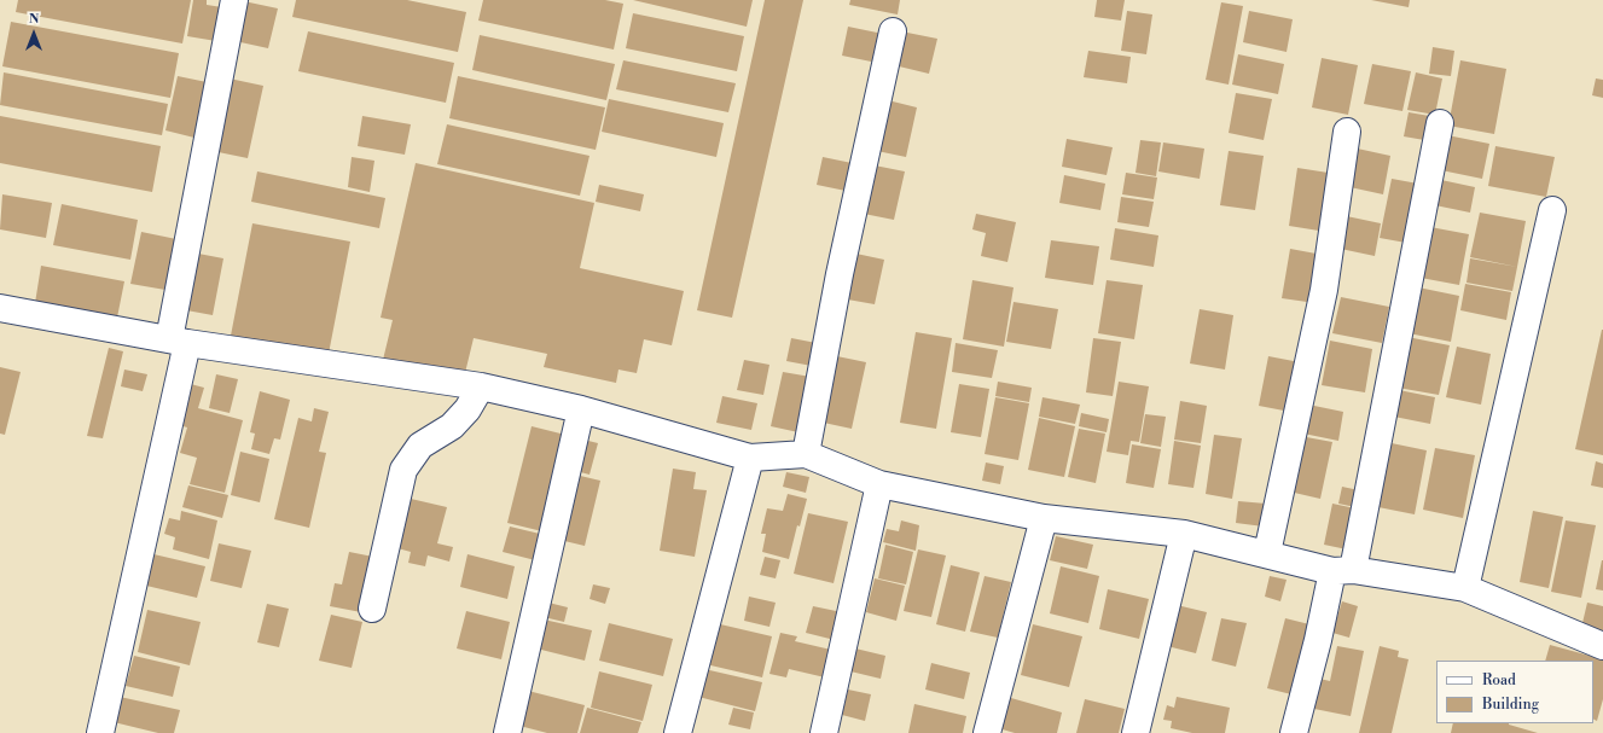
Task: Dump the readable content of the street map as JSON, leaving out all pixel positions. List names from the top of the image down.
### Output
{
  "legend": ["Road", "Building"],
  "north": "top"
}
